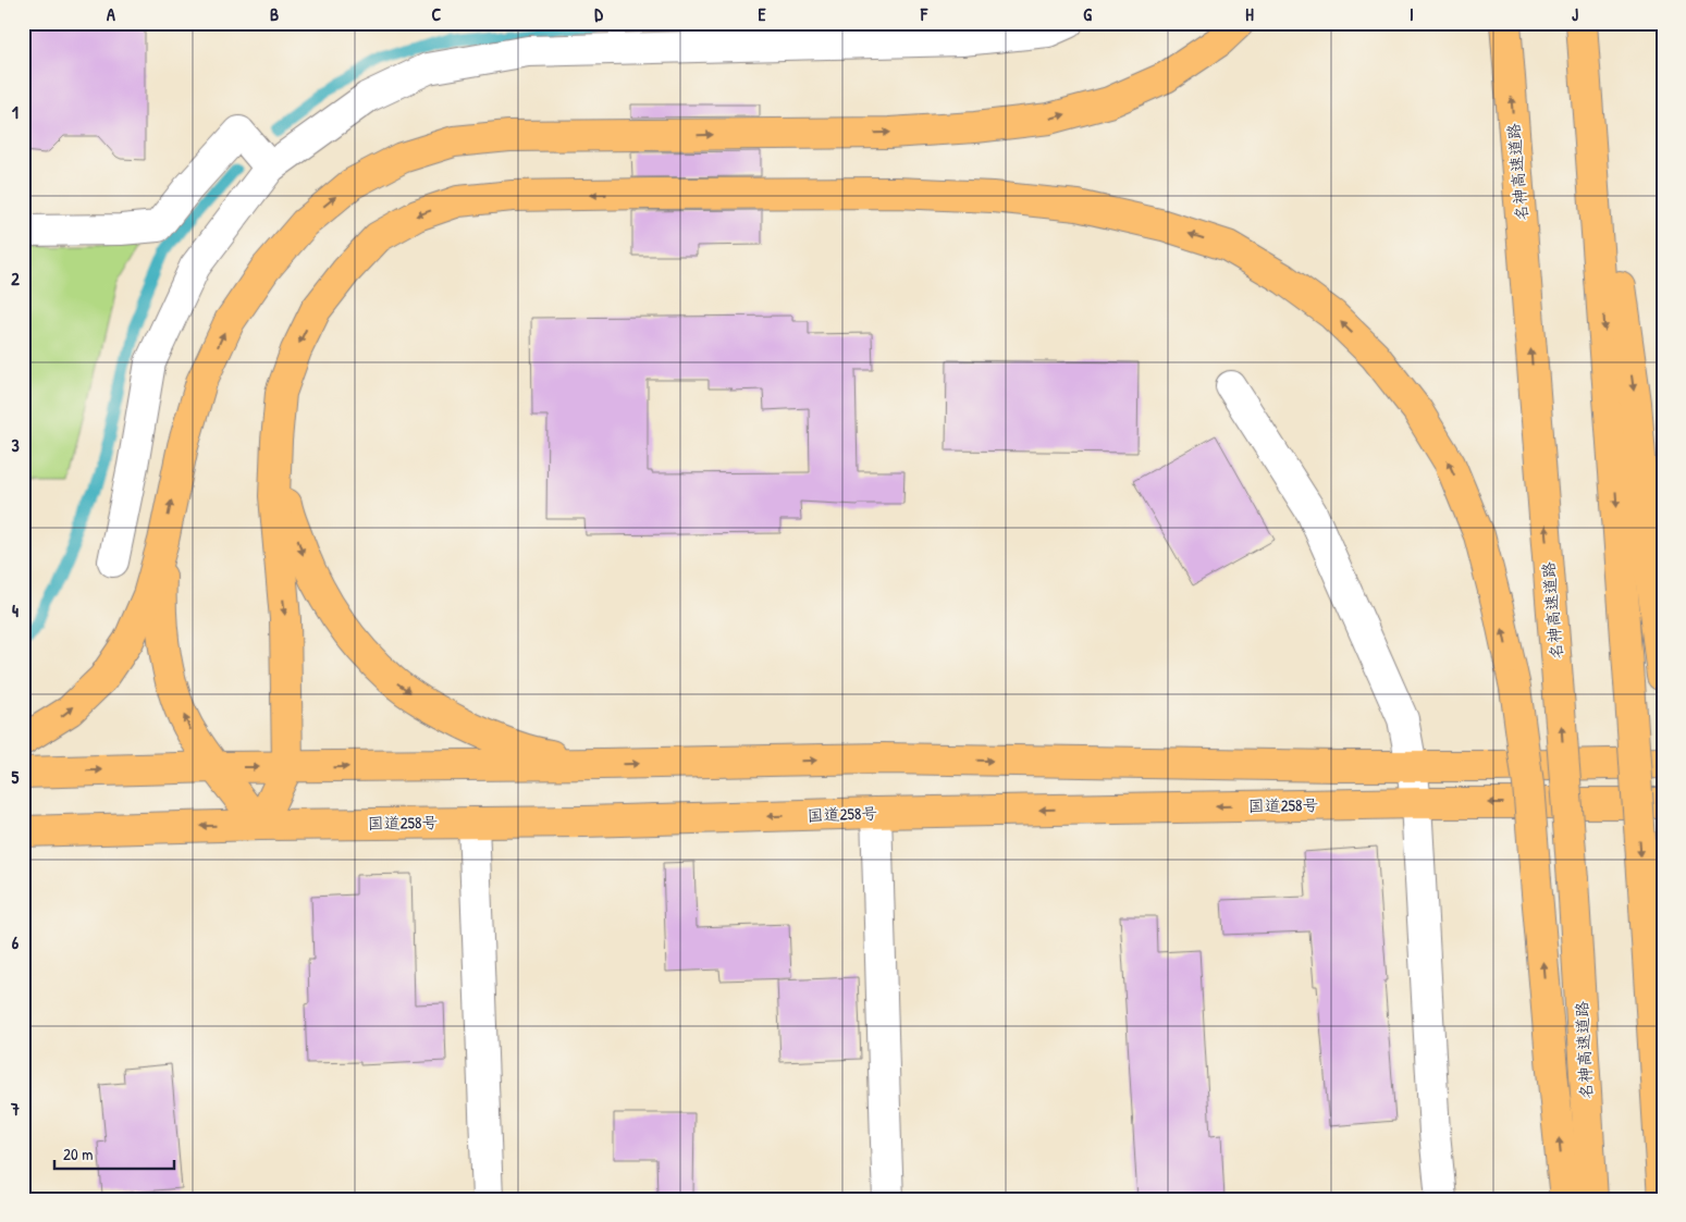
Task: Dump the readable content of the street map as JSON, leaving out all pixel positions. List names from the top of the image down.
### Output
{
  "streets": {
    "highway": ["名神高速道路", "国道258号"]
  },
  "scale_bar": "20 m",
  "grid": {
    "columns": [
      "A",
      "B",
      "C",
      "D",
      "E",
      "F",
      "G",
      "H",
      "I",
      "J"
    ],
    "rows": [
      "1",
      "2",
      "3",
      "4",
      "5",
      "6",
      "7"
    ]
  }
}
